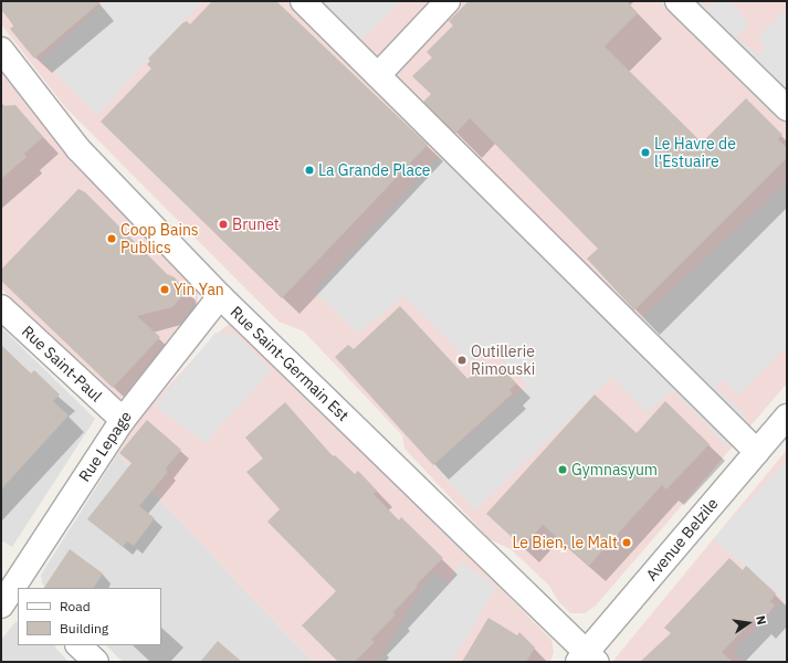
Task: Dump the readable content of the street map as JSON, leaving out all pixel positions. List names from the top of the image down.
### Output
{
  "streets": {
    "street": [
      "Rue Saint-Paul",
      "Rue Saint-Germain Est",
      "Rue Lepage",
      "Avenue Belzile"
    ]
  },
  "crossings": [
    ["Rue Saint-Paul", "Rue Lepage"],
    ["Rue Saint-Germain Est", "Rue Lepage"],
    ["Rue Saint-Germain Est", "Avenue Belzile"]
  ],
  "places": [
    "Le Havre de l'Estuaire",
    "La Grande Place",
    "Brunet",
    "Coop Bains Publics",
    "Yin Yan",
    "Outillerie Rimouski",
    "Gymnasyum",
    "Le Bien, le Malt"
  ],
  "legend": ["Road", "Building"],
  "north": "right"
}
